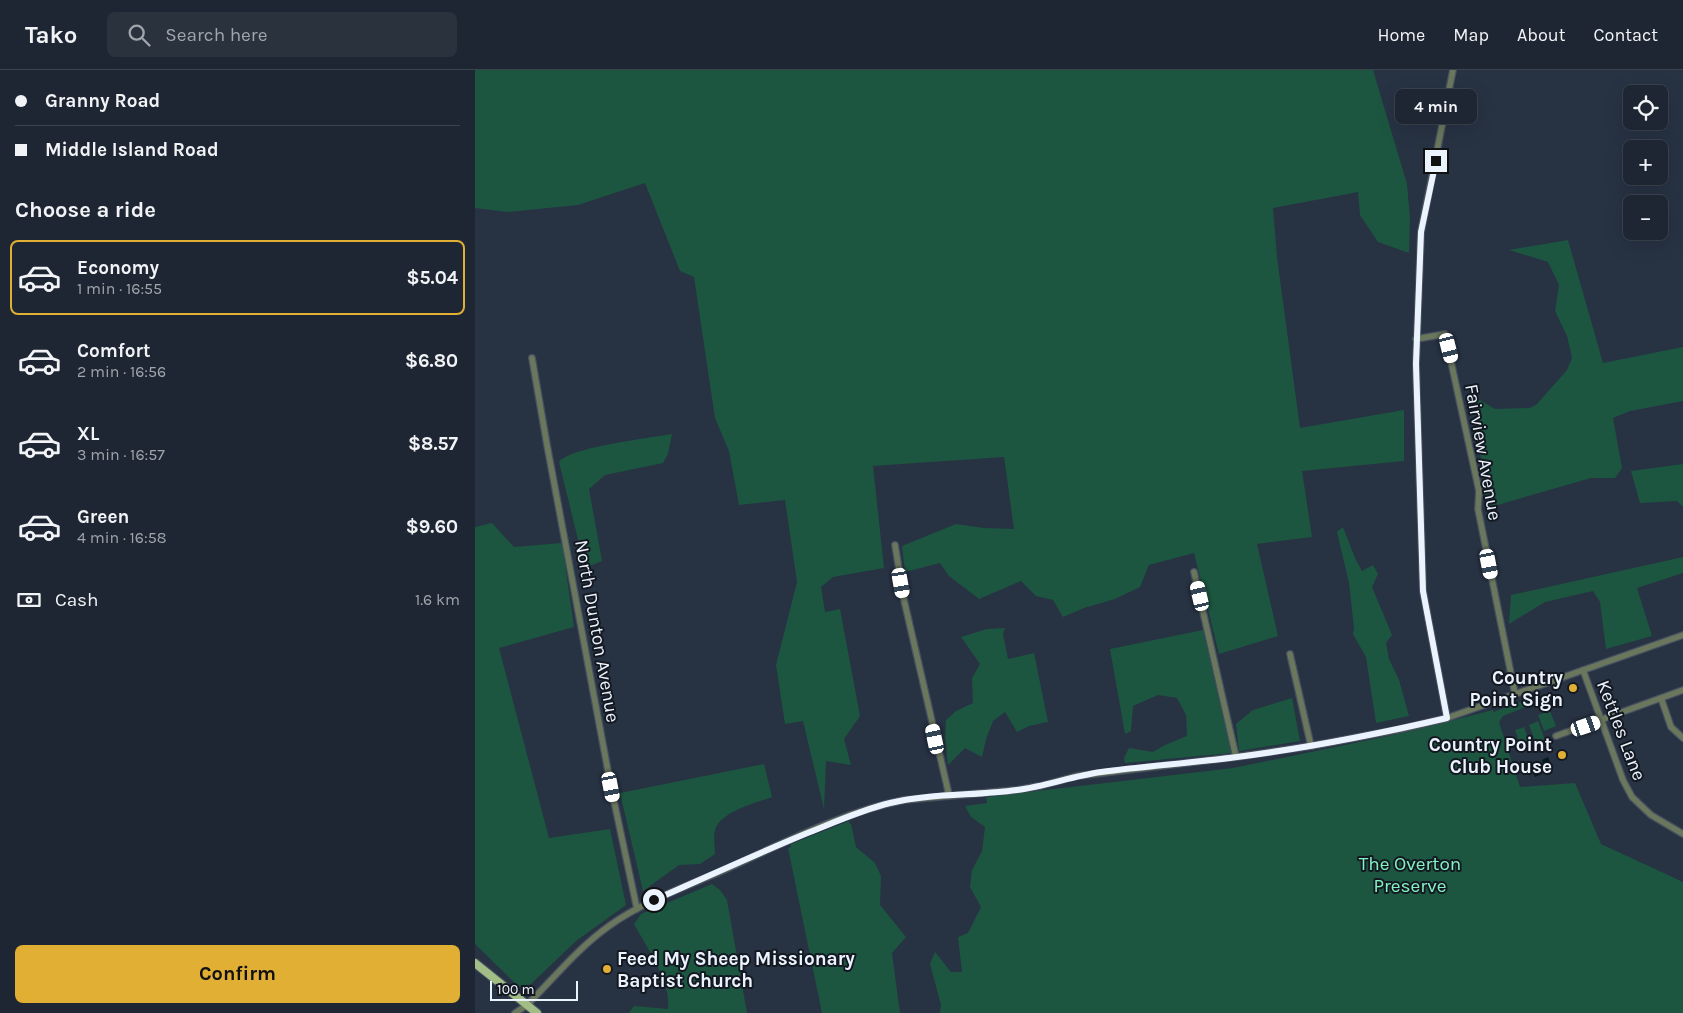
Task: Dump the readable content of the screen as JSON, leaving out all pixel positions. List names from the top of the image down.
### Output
{
  "streets": {
    "street": ["Fairview Avenue", "North Dunton Avenue", "Kettles Lane"]
  },
  "parks": ["The Overton Preserve"],
  "places": ["Country Point Sign", "Country Point Club House", "Feed My Sheep Missionary Baptist Church"],
  "scale_bar": "100 m",
  "page": {
    "header": "Tako",
    "search": "Search here",
    "nav": [
      "Home",
      "Map",
      "About",
      "Contact"
    ],
    "banner": ["Granny Road", "Middle Island Road"],
    "map_buttons": ["+", "−"],
    "bubble": "4 min",
    "heading": "Choose a ride",
    "list": [
      {
        "name": "Economy",
        "note": "1 min · 16:55",
        "value": "$5.04"
      },
      {
        "name": "Comfort",
        "note": "2 min · 16:56",
        "value": "$6.80"
      },
      {
        "name": "XL",
        "note": "3 min · 16:57",
        "value": "$8.57"
      },
      {
        "name": "Green",
        "note": "4 min · 16:58",
        "value": "$9.60"
      }
    ],
    "pay": ["Cash", "1.6 km"],
    "buttons": "Confirm",
    "scale": "100 m"
  }
}
